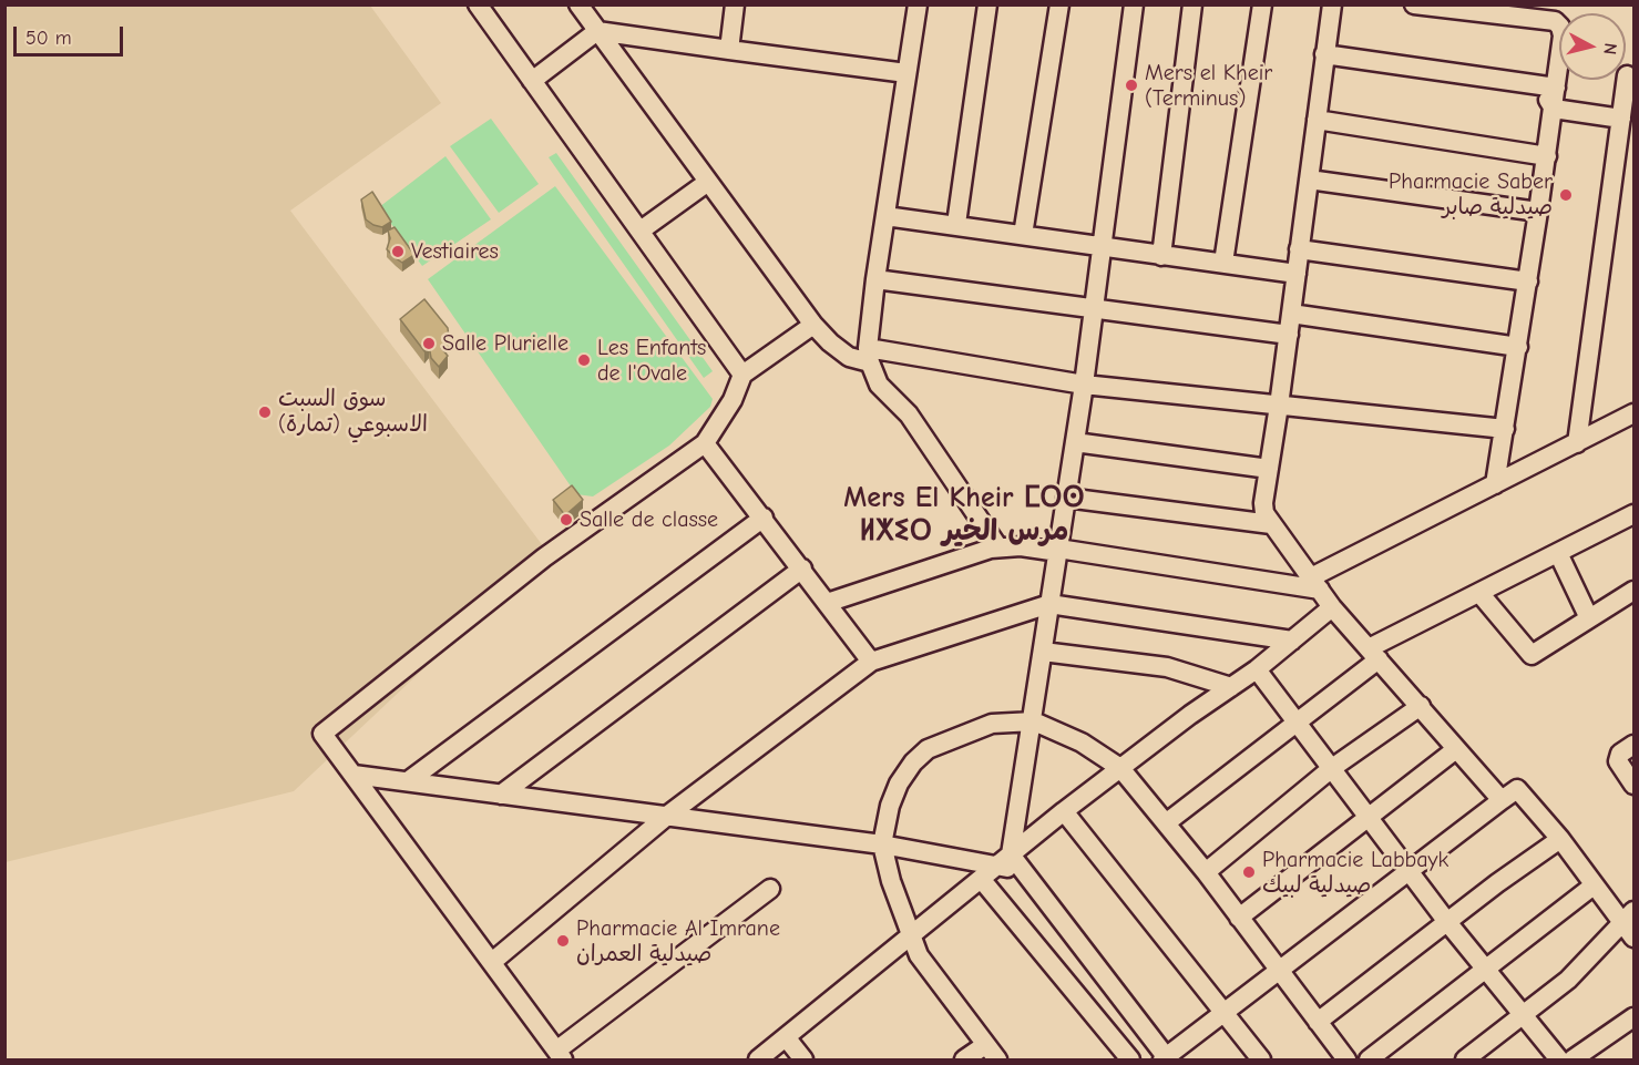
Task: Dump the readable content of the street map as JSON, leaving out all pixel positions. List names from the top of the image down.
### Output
{
  "districts": ["Mers El Kheir ⵎⵔⵙ ⵍⵅⵉⵔ مرس الخير"],
  "places": [
    "Mers el Kheir (Terminus)",
    "Pharmacie Saber صيدلية صابر",
    "Vestiaires",
    "Salle Plurielle",
    "Les Enfants de l'Ovale",
    "سوق السبت الاسبوعي (تمارة)",
    "Salle de classe",
    "Pharmacie Labbayk صيدلية لبيك",
    "Pharmacie Al Imrane صيدلية العمران"
  ],
  "scale_bar": "50 m",
  "north": "right"
}
